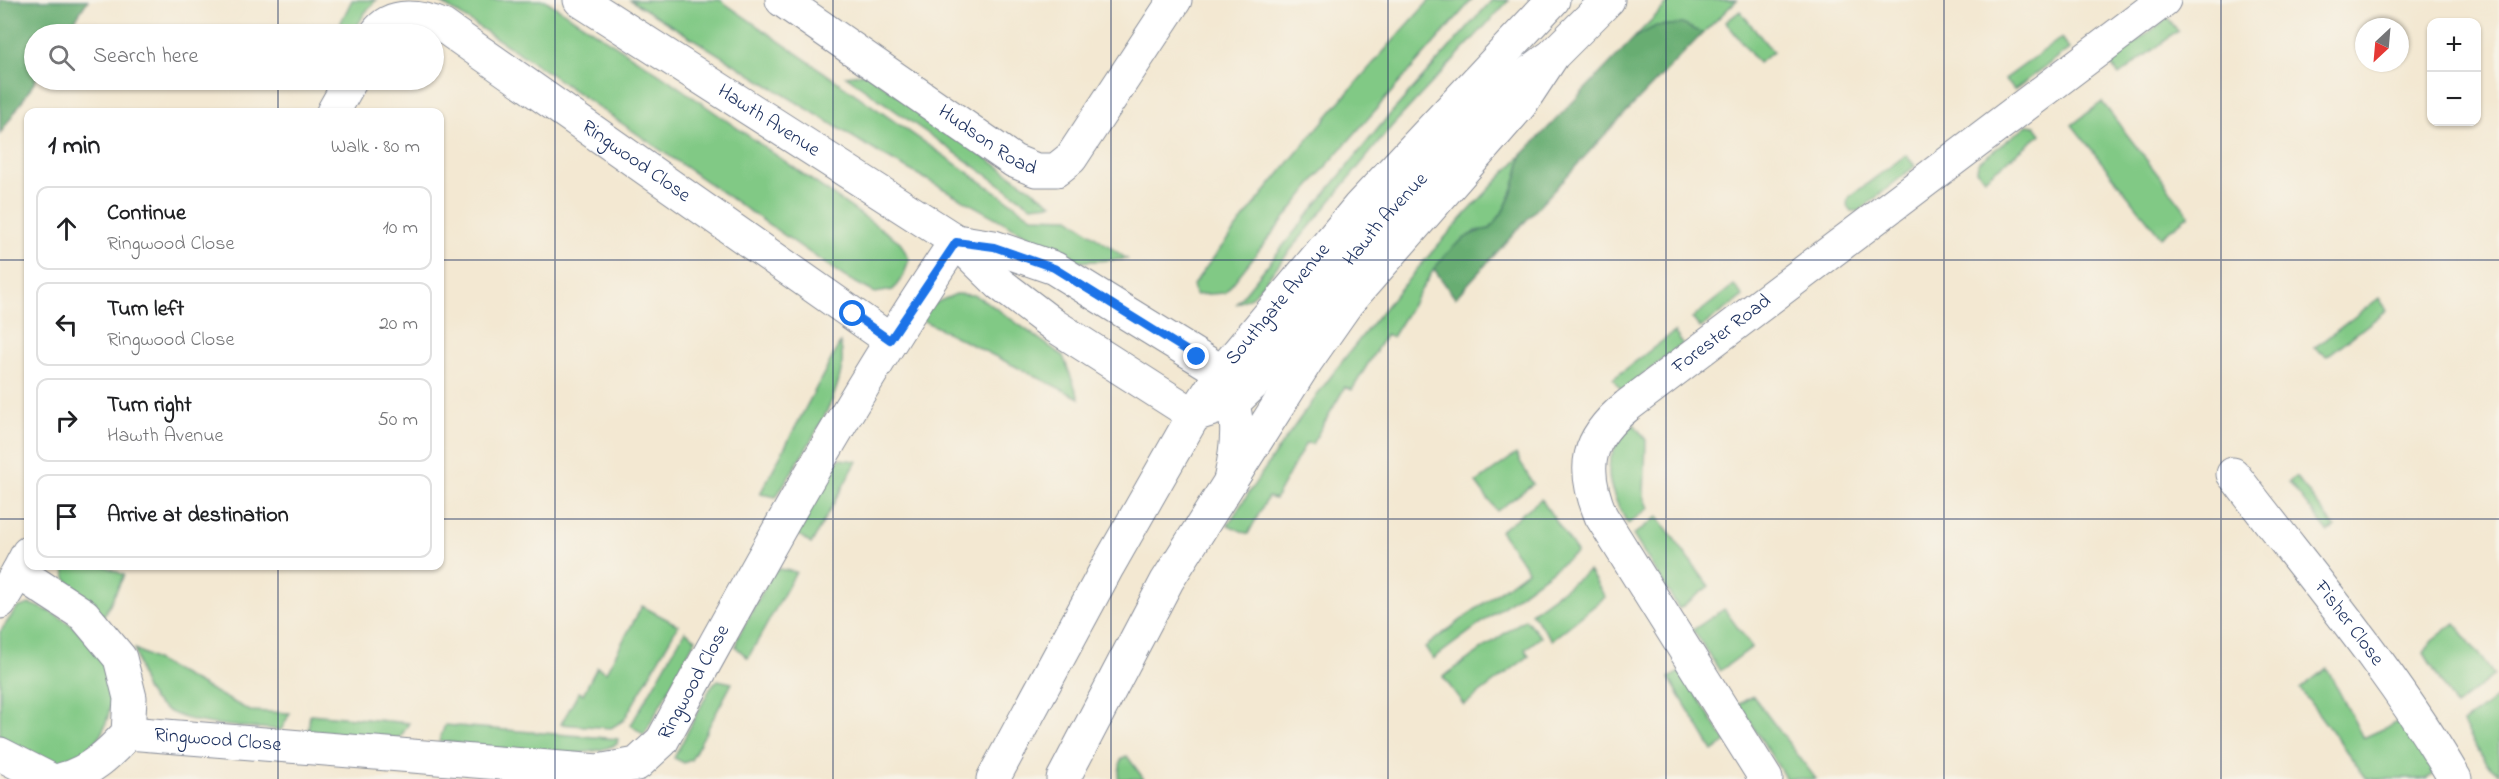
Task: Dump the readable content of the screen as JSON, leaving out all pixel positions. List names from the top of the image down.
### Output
{
  "streets": {
    "street": [
      "Hawth Avenue",
      "Hudson Road",
      "Ringwood Close",
      "Southgate Avenue",
      "Forester Road",
      "Fisher Close"
    ]
  },
  "crossings": [
    ["Hawth Avenue", "Ringwood Close"],
    ["Hawth Avenue", "Southgate Avenue"]
  ],
  "north": "bottom left",
  "page": {
    "map_buttons": ["+", "−"],
    "search": "Search here",
    "heading": ["1 min", "Walk · 80 m"],
    "list": [
      ["Continue", "Ringwood Close", "10 m"],
      ["Turn left", "Ringwood Close", "20 m"],
      ["Turn right", "Hawth Avenue", "50 m"],
      "Arrive at destination"
    ]
  }
}
